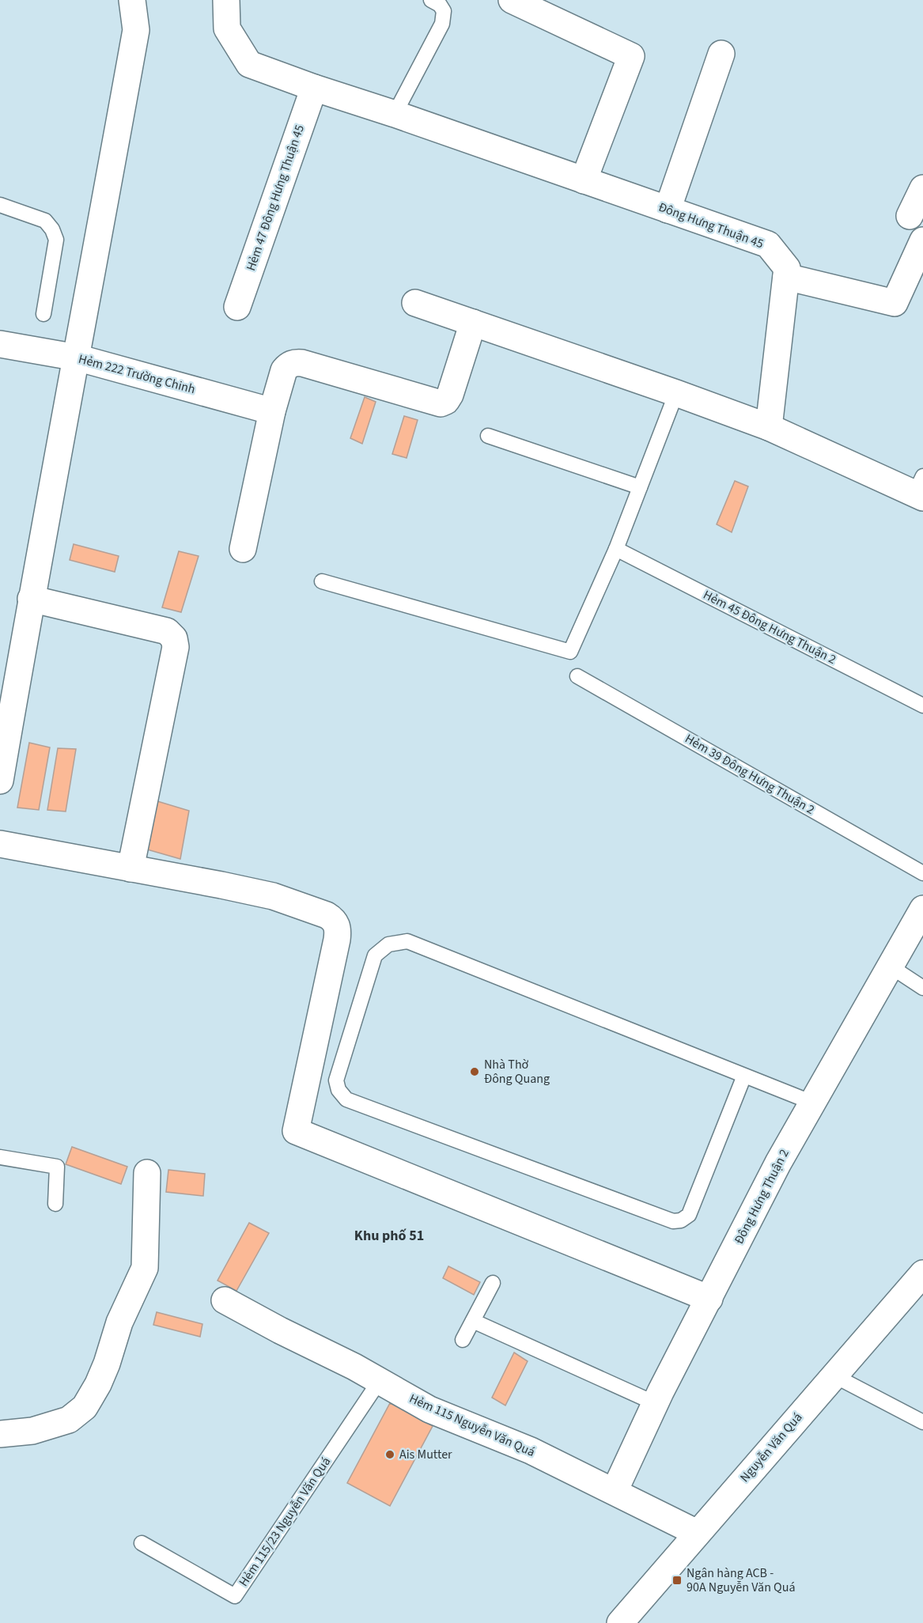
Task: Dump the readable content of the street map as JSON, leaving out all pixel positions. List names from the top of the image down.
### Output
{
  "streets": {
    "street": [
      "Hẻm 47 Đông Hưng Thuận 45",
      "Đông Hưng Thuận 45",
      "Hẻm 222 Trường Chinh",
      "Đông Hưng Thuận 2",
      "Hẻm 115 Nguyễn Văn Quá",
      "Nguyễn Văn Quá"
    ],
    "lane": ["Hẻm 45 Đông Hưng Thuận 2", "Hẻm 39 Đông Hưng Thuận 2", "Hẻm 115/23 Nguyễn Văn Quá"]
  },
  "crossings": [
    ["Hẻm 47 Đông Hưng Thuận 45", "Đông Hưng Thuận 45"],
    ["Đông Hưng Thuận 2", "Hẻm 115 Nguyễn Văn Quá"],
    ["Hẻm 115 Nguyễn Văn Quá", "Nguyễn Văn Quá"],
    ["Hẻm 115 Nguyễn Văn Quá", "Hẻm 115/23 Nguyễn Văn Quá"]
  ],
  "districts": ["Khu phố 51"],
  "places": {
    "other": ["Nhà Thờ Đông Quang", "Ais Mutter"],
    "transit": ["Ngân hàng ACB - 90A Nguyễn Văn Quá"]
  }
}
